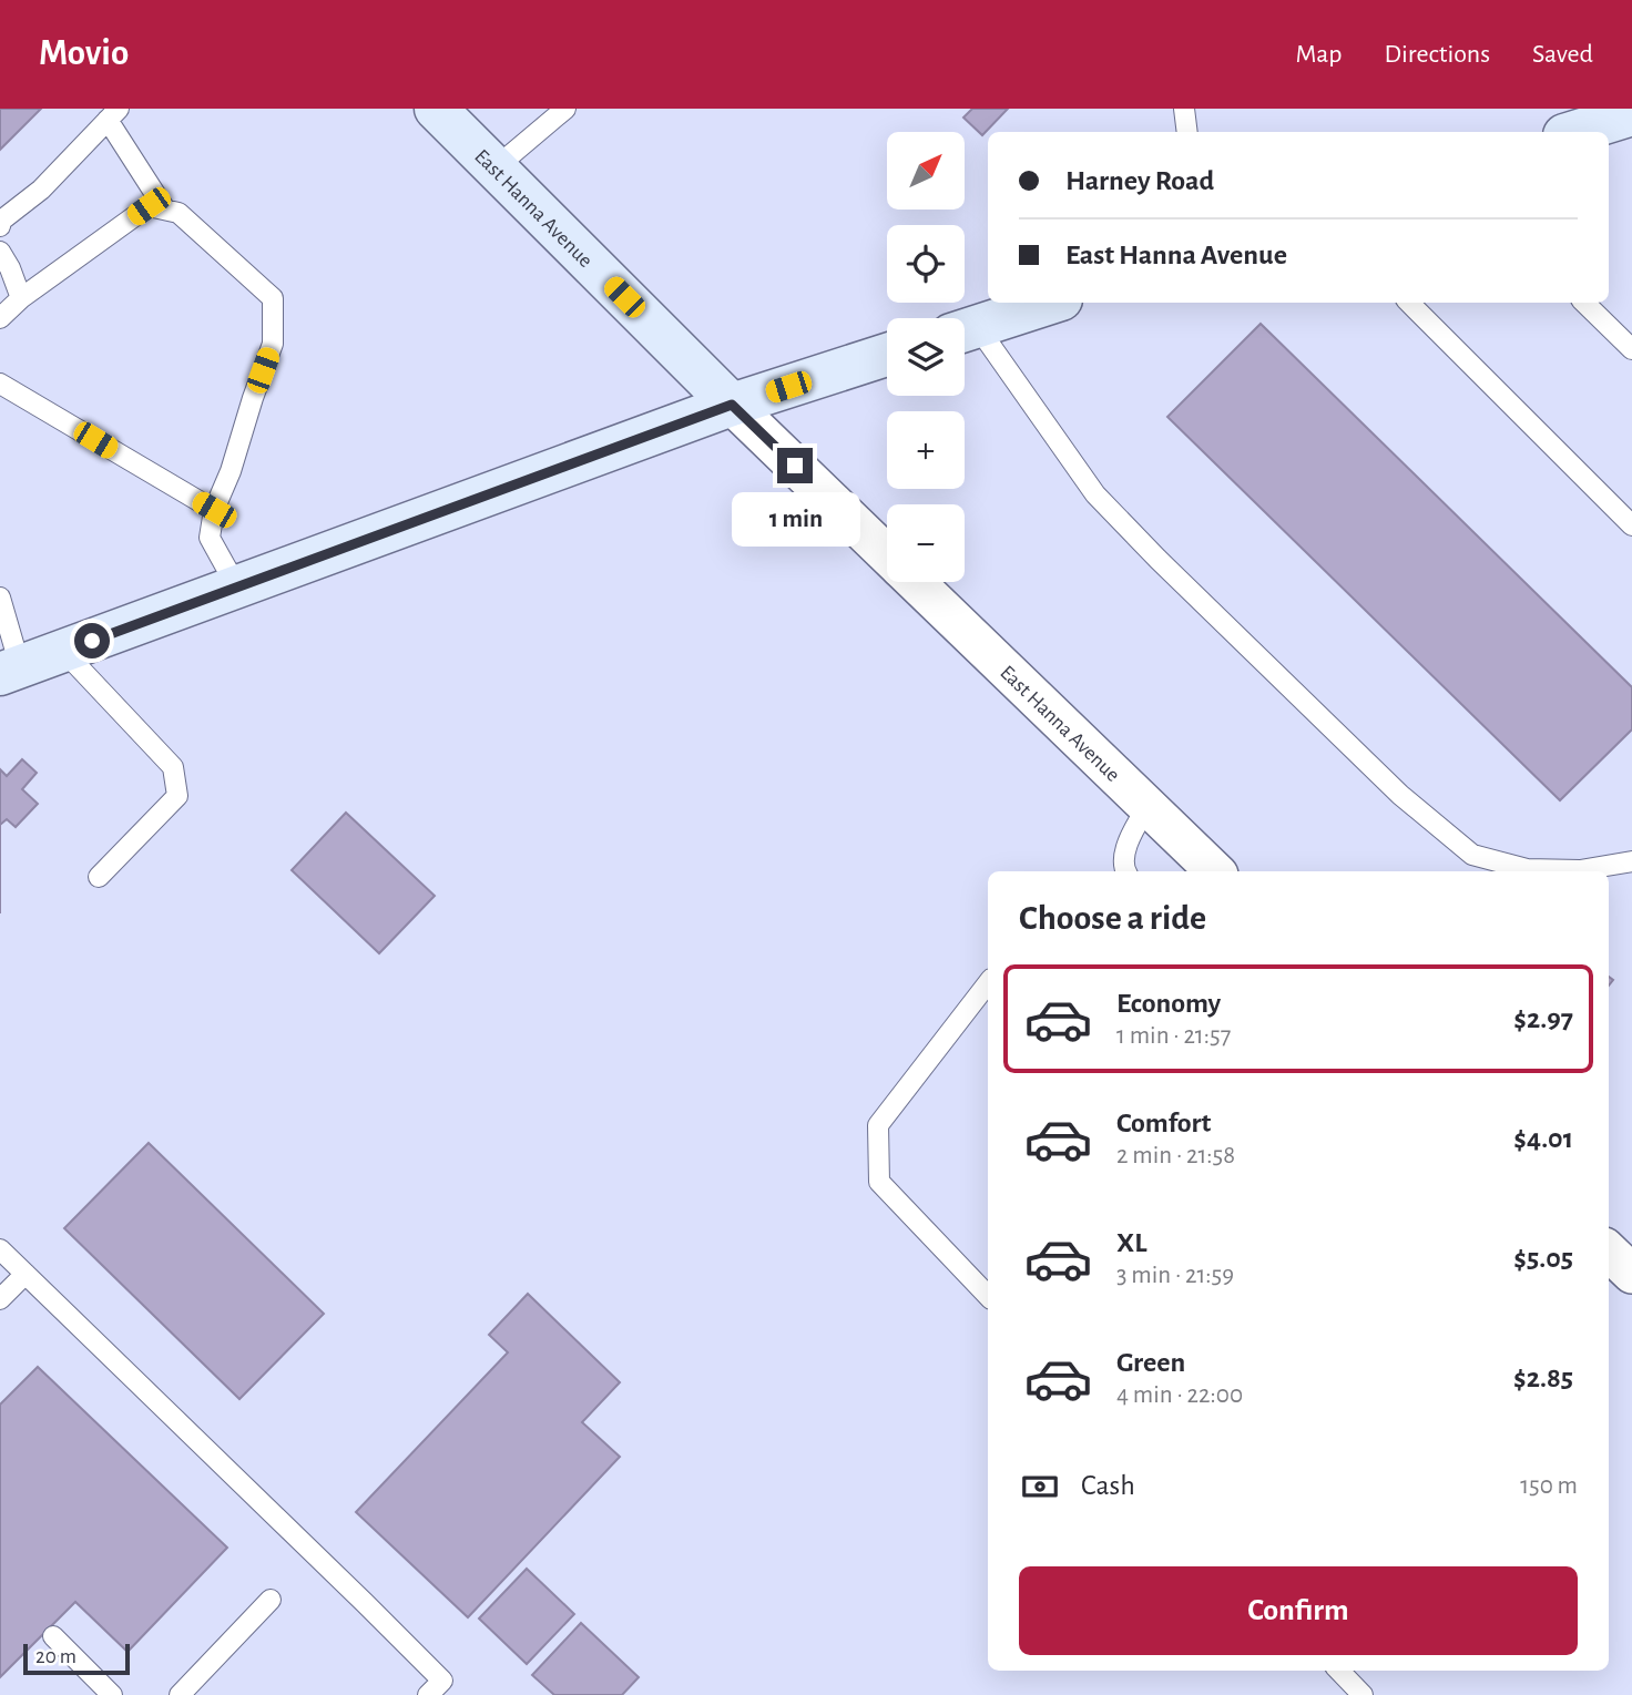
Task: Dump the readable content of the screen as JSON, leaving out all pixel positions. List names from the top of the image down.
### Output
{
  "streets": {
    "street": ["East Hanna Avenue"]
  },
  "scale_bar": "20 m",
  "north": "top right",
  "page": {
    "header": "Movio",
    "nav": ["Map", "Directions", "Saved"],
    "map_buttons": ["+", "−"],
    "banner": ["Harney Road", "East Hanna Avenue"],
    "bubble": "1 min",
    "heading": "Choose a ride",
    "list": [
      {
        "name": "Economy",
        "note": "1 min · 21:57",
        "value": "$2.97"
      },
      {
        "name": "Comfort",
        "note": "2 min · 21:58",
        "value": "$4.01"
      },
      {
        "name": "XL",
        "note": "3 min · 21:59",
        "value": "$5.05"
      },
      {
        "name": "Green",
        "note": "4 min · 22:00",
        "value": "$2.85"
      }
    ],
    "pay": ["Cash", "150 m"],
    "buttons": "Confirm",
    "scale": "20 m"
  }
}
